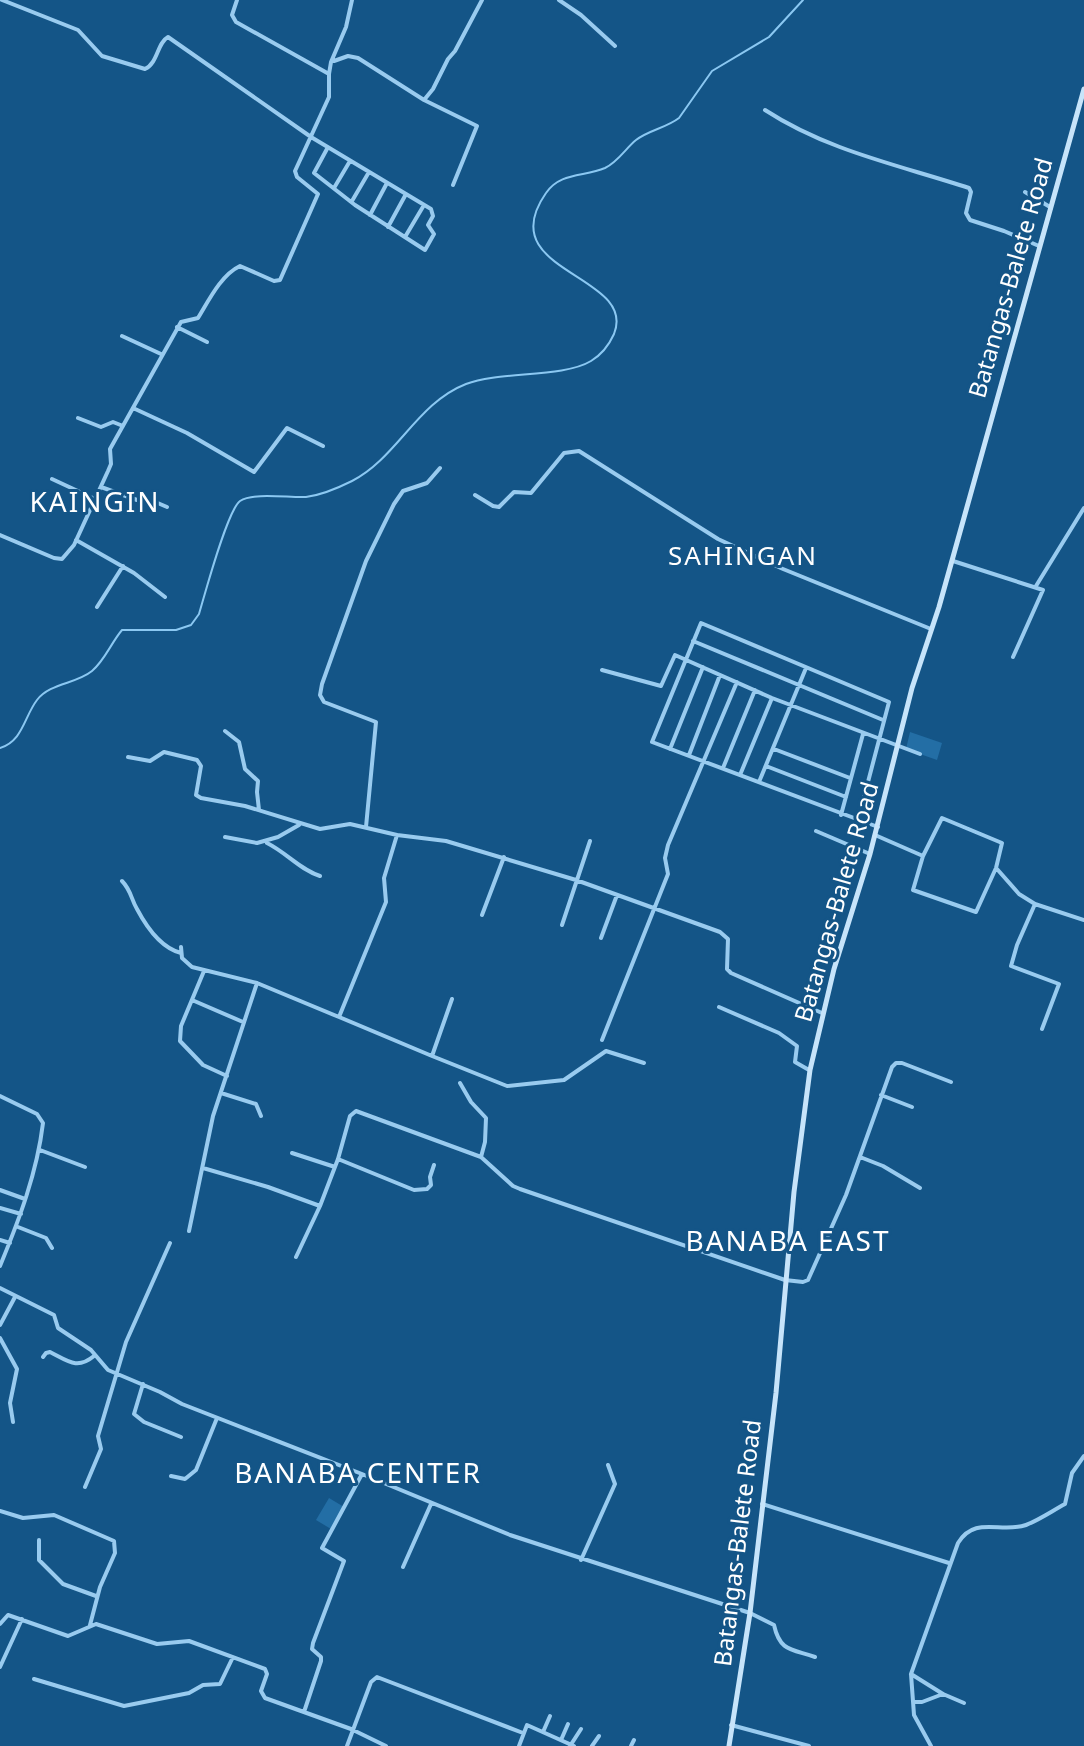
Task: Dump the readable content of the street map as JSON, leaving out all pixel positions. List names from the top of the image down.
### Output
{
  "streets": {
    "main road": ["Batangas-Balete Road"]
  },
  "districts": [
    "KAINGIN",
    "SAHINGAN",
    "BANABA EAST",
    "BANABA CENTER"
  ]
}
